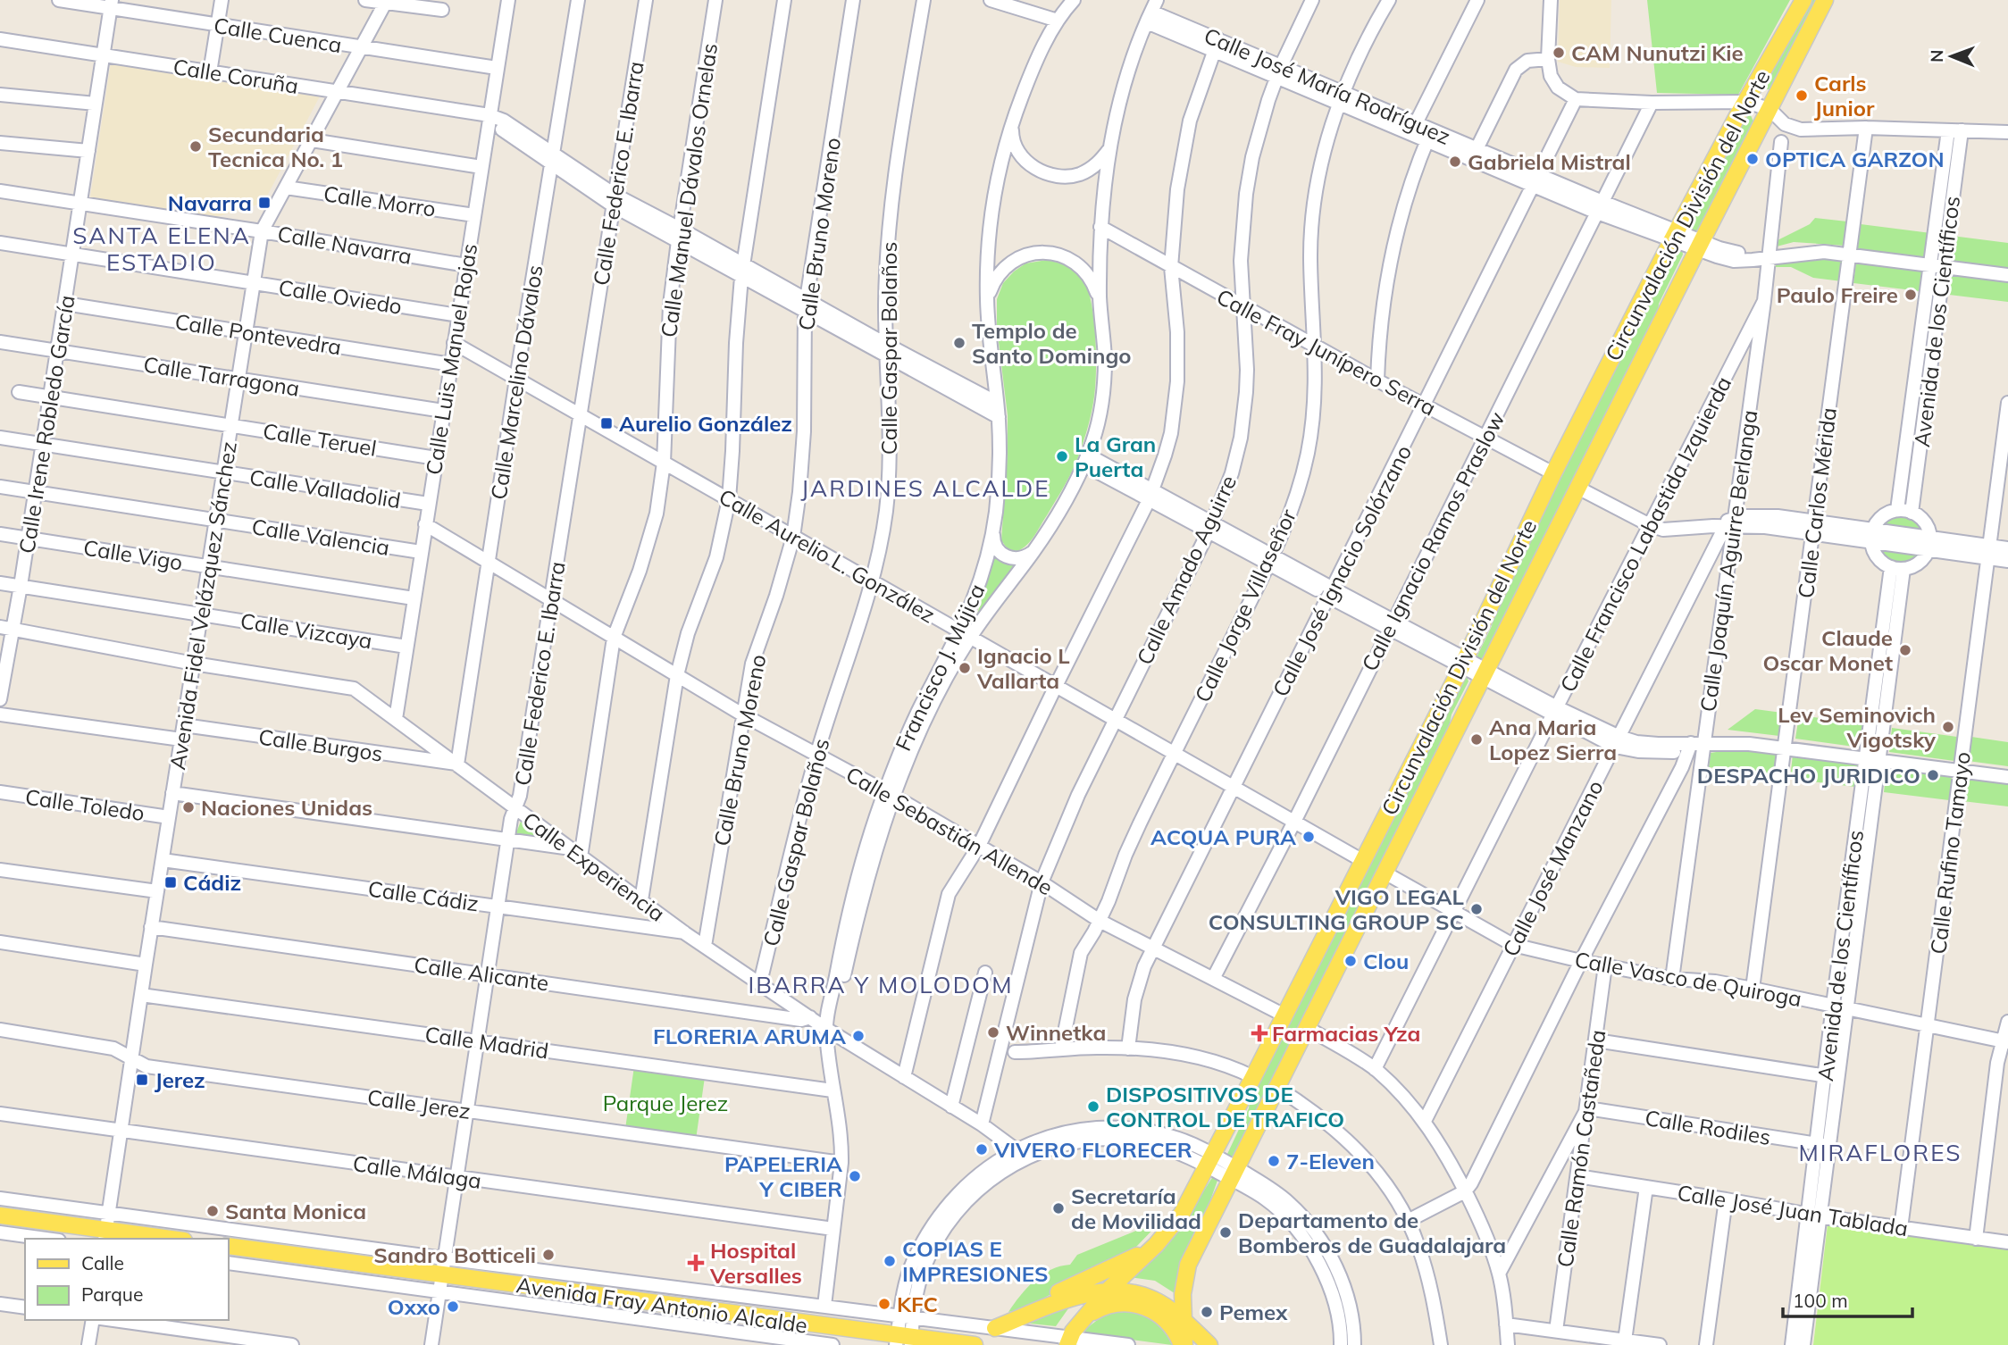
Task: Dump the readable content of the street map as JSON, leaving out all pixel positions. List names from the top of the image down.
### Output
{
  "streets": {
    "main road": ["Circunvalación División del Norte", "Avenida Fray Antonio Alcalde"],
    "street": [
      "Calle Cuenca",
      "Calle Coruña",
      "Calle José María Rodríguez",
      "Calle Federico E. Ibarra",
      "Calle Manuel Dávalos Ornelas",
      "Calle Morro",
      "Calle Bruno Moreno",
      "Calle Navarra",
      "Calle Oviedo",
      "Avenida de los Científicos",
      "Calle Pontevedra",
      "Calle Gaspar Bolaños",
      "Calle Fray Junípero Serra",
      "Calle Luis Manuel Rojas",
      "Calle Tarragona",
      "Calle Marcelino Dávalos",
      "Calle Irene Robledo García",
      "Calle Teruel",
      "Calle Valladolid",
      "Calle Carlos Mérida",
      "Calle Francisco Labastida Izquierda",
      "Calle Valencia",
      "Calle Ignacio Ramos Praslow",
      "Calle Vigo",
      "Calle Aurelio L. González",
      "Calle Joaquín Aguirre Berlanga",
      "Calle Amado Aguirre",
      "Calle José Ignacio Solórzano",
      "Avenida Fidel Velázquez Sánchez",
      "Calle Jorge Villaseñor",
      "Calle Vizcaya",
      "Francisco J. Mújica",
      "Calle Burgos",
      "Calle Toledo",
      "Calle Sebastián Allende",
      "Calle Rufino Tamayo",
      "Calle Experiencia",
      "Calle José Manzano",
      "Calle Cádiz",
      "Calle Alicante",
      "Calle Vasco de Quiroga",
      "Calle Madrid",
      "Calle Jerez",
      "Calle Rodiles",
      "Calle Ramón Castañeda",
      "Calle Málaga",
      "Calle José Juan Tablada"
    ]
  },
  "crossings": [
    ["Calle Cuenca", "Calle Luis Manuel Rojas"],
    ["Calle Cuenca", "Calle Irene Robledo García"],
    ["Calle Cuenca", "Avenida Fidel Velázquez Sánchez"],
    ["Calle Coruña", "Calle Federico E. Ibarra"],
    ["Calle Coruña", "Calle Manuel Dávalos Ornelas"],
    ["Calle Coruña", "Calle Bruno Moreno"],
    ["Calle Coruña", "Calle Gaspar Bolaños"],
    ["Calle Coruña", "Calle Luis Manuel Rojas"],
    ["Calle Coruña", "Calle Marcelino Dávalos"],
    ["Calle Coruña", "Calle Irene Robledo García"],
    ["Calle Coruña", "Avenida Fidel Velázquez Sánchez"],
    ["Calle José María Rodríguez", "Circunvalación División del Norte"],
    ["Calle José María Rodríguez", "Avenida de los Científicos"],
    ["Calle José María Rodríguez", "Calle Carlos Mérida"],
    ["Calle José María Rodríguez", "Calle Ignacio Ramos Praslow"],
    ["Calle José María Rodríguez", "Calle Joaquín Aguirre Berlanga"],
    ["Calle José María Rodríguez", "Calle Amado Aguirre"],
    ["Calle José María Rodríguez", "Calle José Ignacio Solórzano"],
    ["Calle José María Rodríguez", "Calle Jorge Villaseñor"],
    ["Calle Federico E. Ibarra", "Calle Aurelio L. González"],
    ["Calle Federico E. Ibarra", "Calle Toledo"],
    ["Calle Federico E. Ibarra", "Calle Sebastián Allende"],
    ["Calle Federico E. Ibarra", "Calle Experiencia"],
    ["Calle Federico E. Ibarra", "Calle Cádiz"],
    ["Calle Federico E. Ibarra", "Calle Alicante"],
    ["Calle Federico E. Ibarra", "Calle Madrid"],
    ["Calle Federico E. Ibarra", "Calle Jerez"],
    ["Calle Federico E. Ibarra", "Calle Málaga"],
    ["Calle Federico E. Ibarra", "Avenida Fray Antonio Alcalde"],
    ["Calle Manuel Dávalos Ornelas", "Calle Aurelio L. González"],
    ["Calle Manuel Dávalos Ornelas", "Calle Sebastián Allende"],
    ["Calle Manuel Dávalos Ornelas", "Calle Experiencia"],
    ["Calle Morro", "Calle Luis Manuel Rojas"],
    ["Calle Morro", "Avenida Fidel Velázquez Sánchez"],
    ["Circunvalación División del Norte", "Calle Fray Junípero Serra"],
    ["Circunvalación División del Norte", "Calle Aurelio L. González"],
    ["Circunvalación División del Norte", "Calle Sebastián Allende"],
    ["Circunvalación División del Norte", "Calle Vasco de Quiroga"],
    ["Circunvalación División del Norte", "Avenida Fray Antonio Alcalde"],
    ["Calle Bruno Moreno", "Calle Aurelio L. González"],
    ["Calle Bruno Moreno", "Calle Sebastián Allende"],
    ["Calle Bruno Moreno", "Calle Experiencia"],
    ["Calle Navarra", "Calle Luis Manuel Rojas"],
    ["Calle Navarra", "Calle Irene Robledo García"],
    ["Calle Navarra", "Avenida Fidel Velázquez Sánchez"],
    ["Calle Oviedo", "Calle Luis Manuel Rojas"],
    ["Calle Oviedo", "Calle Irene Robledo García"],
    ["Calle Oviedo", "Avenida Fidel Velázquez Sánchez"],
    ["Avenida de los Científicos", "Calle Vasco de Quiroga"],
    ["Avenida de los Científicos", "Calle Rodiles"],
    ["Avenida de los Científicos", "Calle José Juan Tablada"],
    ["Calle Pontevedra", "Calle Luis Manuel Rojas"],
    ["Calle Pontevedra", "Calle Irene Robledo García"],
    ["Calle Pontevedra", "Avenida Fidel Velázquez Sánchez"],
    ["Calle Gaspar Bolaños", "Calle Aurelio L. González"],
    ["Calle Gaspar Bolaños", "Calle Sebastián Allende"],
    ["Calle Gaspar Bolaños", "Calle Experiencia"],
    ["Calle Fray Junípero Serra", "Calle Ignacio Ramos Praslow"],
    ["Calle Fray Junípero Serra", "Calle Amado Aguirre"],
    ["Calle Fray Junípero Serra", "Calle José Ignacio Solórzano"],
    ["Calle Fray Junípero Serra", "Calle Jorge Villaseñor"],
    ["Calle Luis Manuel Rojas", "Calle Tarragona"],
    ["Calle Luis Manuel Rojas", "Calle Teruel"],
    ["Calle Luis Manuel Rojas", "Calle Valladolid"],
    ["Calle Luis Manuel Rojas", "Calle Valencia"],
    ["Calle Luis Manuel Rojas", "Calle Vigo"],
    ["Calle Luis Manuel Rojas", "Calle Aurelio L. González"],
    ["Calle Luis Manuel Rojas", "Calle Vizcaya"],
    ["Calle Luis Manuel Rojas", "Calle Sebastián Allende"],
    ["Calle Luis Manuel Rojas", "Calle Experiencia"],
    ["Calle Tarragona", "Calle Irene Robledo García"],
    ["Calle Tarragona", "Avenida Fidel Velázquez Sánchez"],
    ["Calle Marcelino Dávalos", "Calle Aurelio L. González"],
    ["Calle Marcelino Dávalos", "Calle Burgos"],
    ["Calle Marcelino Dávalos", "Calle Sebastián Allende"],
    ["Calle Marcelino Dávalos", "Calle Experiencia"],
    ["Calle Irene Robledo García", "Calle Teruel"],
    ["Calle Irene Robledo García", "Calle Valladolid"],
    ["Calle Irene Robledo García", "Calle Valencia"],
    ["Calle Irene Robledo García", "Calle Vigo"],
    ["Calle Irene Robledo García", "Calle Vizcaya"],
    ["Calle Irene Robledo García", "Calle Experiencia"],
    ["Calle Teruel", "Avenida Fidel Velázquez Sánchez"],
    ["Calle Valladolid", "Avenida Fidel Velázquez Sánchez"],
    ["Calle Carlos Mérida", "Calle Vasco de Quiroga"],
    ["Calle Francisco Labastida Izquierda", "Calle Joaquín Aguirre Berlanga"],
    ["Calle Francisco Labastida Izquierda", "Calle Vasco de Quiroga"],
    ["Calle Valencia", "Avenida Fidel Velázquez Sánchez"],
    ["Calle Ignacio Ramos Praslow", "Calle Aurelio L. González"],
    ["Calle Ignacio Ramos Praslow", "Calle Sebastián Allende"],
    ["Calle Vigo", "Avenida Fidel Velázquez Sánchez"],
    ["Calle Aurelio L. González", "Calle Amado Aguirre"],
    ["Calle Aurelio L. González", "Calle José Ignacio Solórzano"],
    ["Calle Aurelio L. González", "Calle Jorge Villaseñor"],
    ["Calle Aurelio L. González", "Francisco J. Mújica"],
    ["Calle Joaquín Aguirre Berlanga", "Calle José Manzano"],
    ["Calle Joaquín Aguirre Berlanga", "Calle Vasco de Quiroga"],
    ["Calle Amado Aguirre", "Calle Sebastián Allende"],
    ["Calle Amado Aguirre", "Calle Experiencia"],
    ["Calle José Ignacio Solórzano", "Calle Sebastián Allende"],
    ["Avenida Fidel Velázquez Sánchez", "Calle Vizcaya"],
    ["Avenida Fidel Velázquez Sánchez", "Calle Burgos"],
    ["Avenida Fidel Velázquez Sánchez", "Calle Toledo"],
    ["Avenida Fidel Velázquez Sánchez", "Calle Experiencia"],
    ["Avenida Fidel Velázquez Sánchez", "Calle Cádiz"],
    ["Avenida Fidel Velázquez Sánchez", "Calle Alicante"],
    ["Avenida Fidel Velázquez Sánchez", "Calle Madrid"],
    ["Avenida Fidel Velázquez Sánchez", "Calle Jerez"],
    ["Avenida Fidel Velázquez Sánchez", "Calle Málaga"],
    ["Avenida Fidel Velázquez Sánchez", "Avenida Fray Antonio Alcalde"],
    ["Calle Jorge Villaseñor", "Calle Sebastián Allende"],
    ["Francisco J. Mújica", "Calle Sebastián Allende"],
    ["Francisco J. Mújica", "Calle Experiencia"],
    ["Calle Burgos", "Calle Experiencia"],
    ["Calle Toledo", "Calle Experiencia"],
    ["Calle Rufino Tamayo", "Calle Vasco de Quiroga"],
    ["Calle Rufino Tamayo", "Calle José Juan Tablada"],
    ["Calle Experiencia", "Calle Cádiz"],
    ["Calle Experiencia", "Calle Alicante"],
    ["Calle José Manzano", "Calle Vasco de Quiroga"],
    ["Calle Vasco de Quiroga", "Calle Ramón Castañeda"],
    ["Calle Rodiles", "Calle Ramón Castañeda"],
    ["Calle Ramón Castañeda", "Calle José Juan Tablada"]
  ],
  "districts": [
    "SANTA ELENA ESTADIO",
    "JARDINES ALCALDE",
    "IBARRA Y MOLODOM",
    "MIRAFLORES"
  ],
  "parks": ["Parque Jerez"],
  "places": {
    "other": [
      "CAM Nunutzi Kie",
      "Carls Junior",
      "Secundaria Tecnica No. 1",
      "OPTICA GARZON",
      "Gabriela Mistral",
      "Paulo Freire",
      "Templo de Santo Domingo",
      "La Gran Puerta",
      "Claude Oscar Monet",
      "Ignacio L Vallarta",
      "Lev Seminovich Vigotsky",
      "Ana Maria Lopez Sierra",
      "DESPACHO JURIDICO",
      "Naciones Unidas",
      "ACQUA PURA",
      "VIGO LEGAL CONSULTING GROUP SC",
      "Clou",
      "Winnetka",
      "FLORERIA ARUMA",
      "DISPOSITIVOS DE CONTROL DE TRAFICO",
      "VIVERO FLORECER",
      "7-Eleven",
      "PAPELERIA Y CIBER",
      "Secretaría de Movilidad",
      "Santa Monica",
      "Departamento de Bomberos de Guadalajara",
      "Sandro Botticeli",
      "COPIAS E IMPRESIONES",
      "KFC",
      "Oxxo",
      "Pemex"
    ],
    "transit": [
      "Navarra",
      "Aurelio González",
      "Cádiz",
      "Jerez"
    ],
    "health": ["Farmacias Yza", "Hospital Versalles"]
  },
  "legend": ["Calle", "Parque"],
  "scale_bar": "100 m",
  "north": "left"
}
